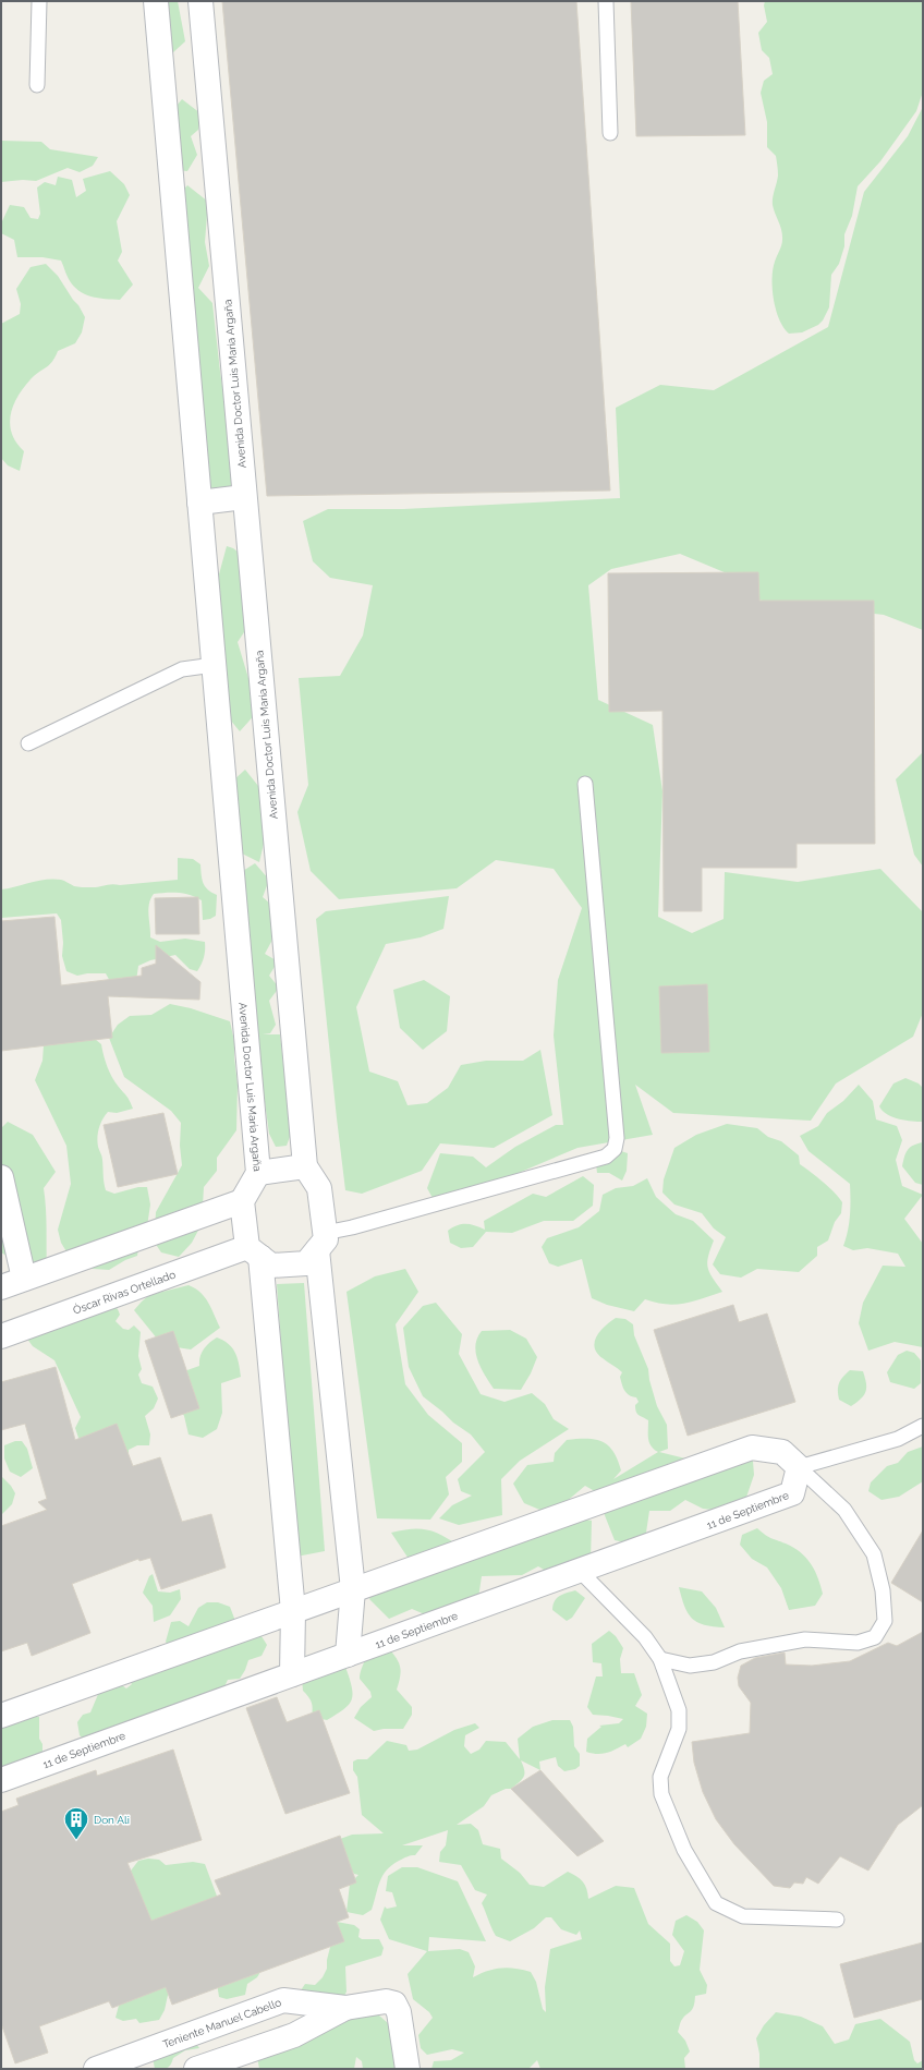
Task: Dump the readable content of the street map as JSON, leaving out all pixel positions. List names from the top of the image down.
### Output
{
  "streets": {
    "street": [
      "Avenida Doctor Luis Maria Argaña",
      "Óscar Rivas Ortellado",
      "11 de Septiembre",
      "Teniente Manuel Cabello"
    ]
  },
  "crossings": [
    ["Avenida Doctor Luis Maria Argaña", "Óscar Rivas Ortellado"],
    ["Avenida Doctor Luis Maria Argaña", "11 de Septiembre"]
  ],
  "places": {
    "building": ["Don Ali"]
  }
}
